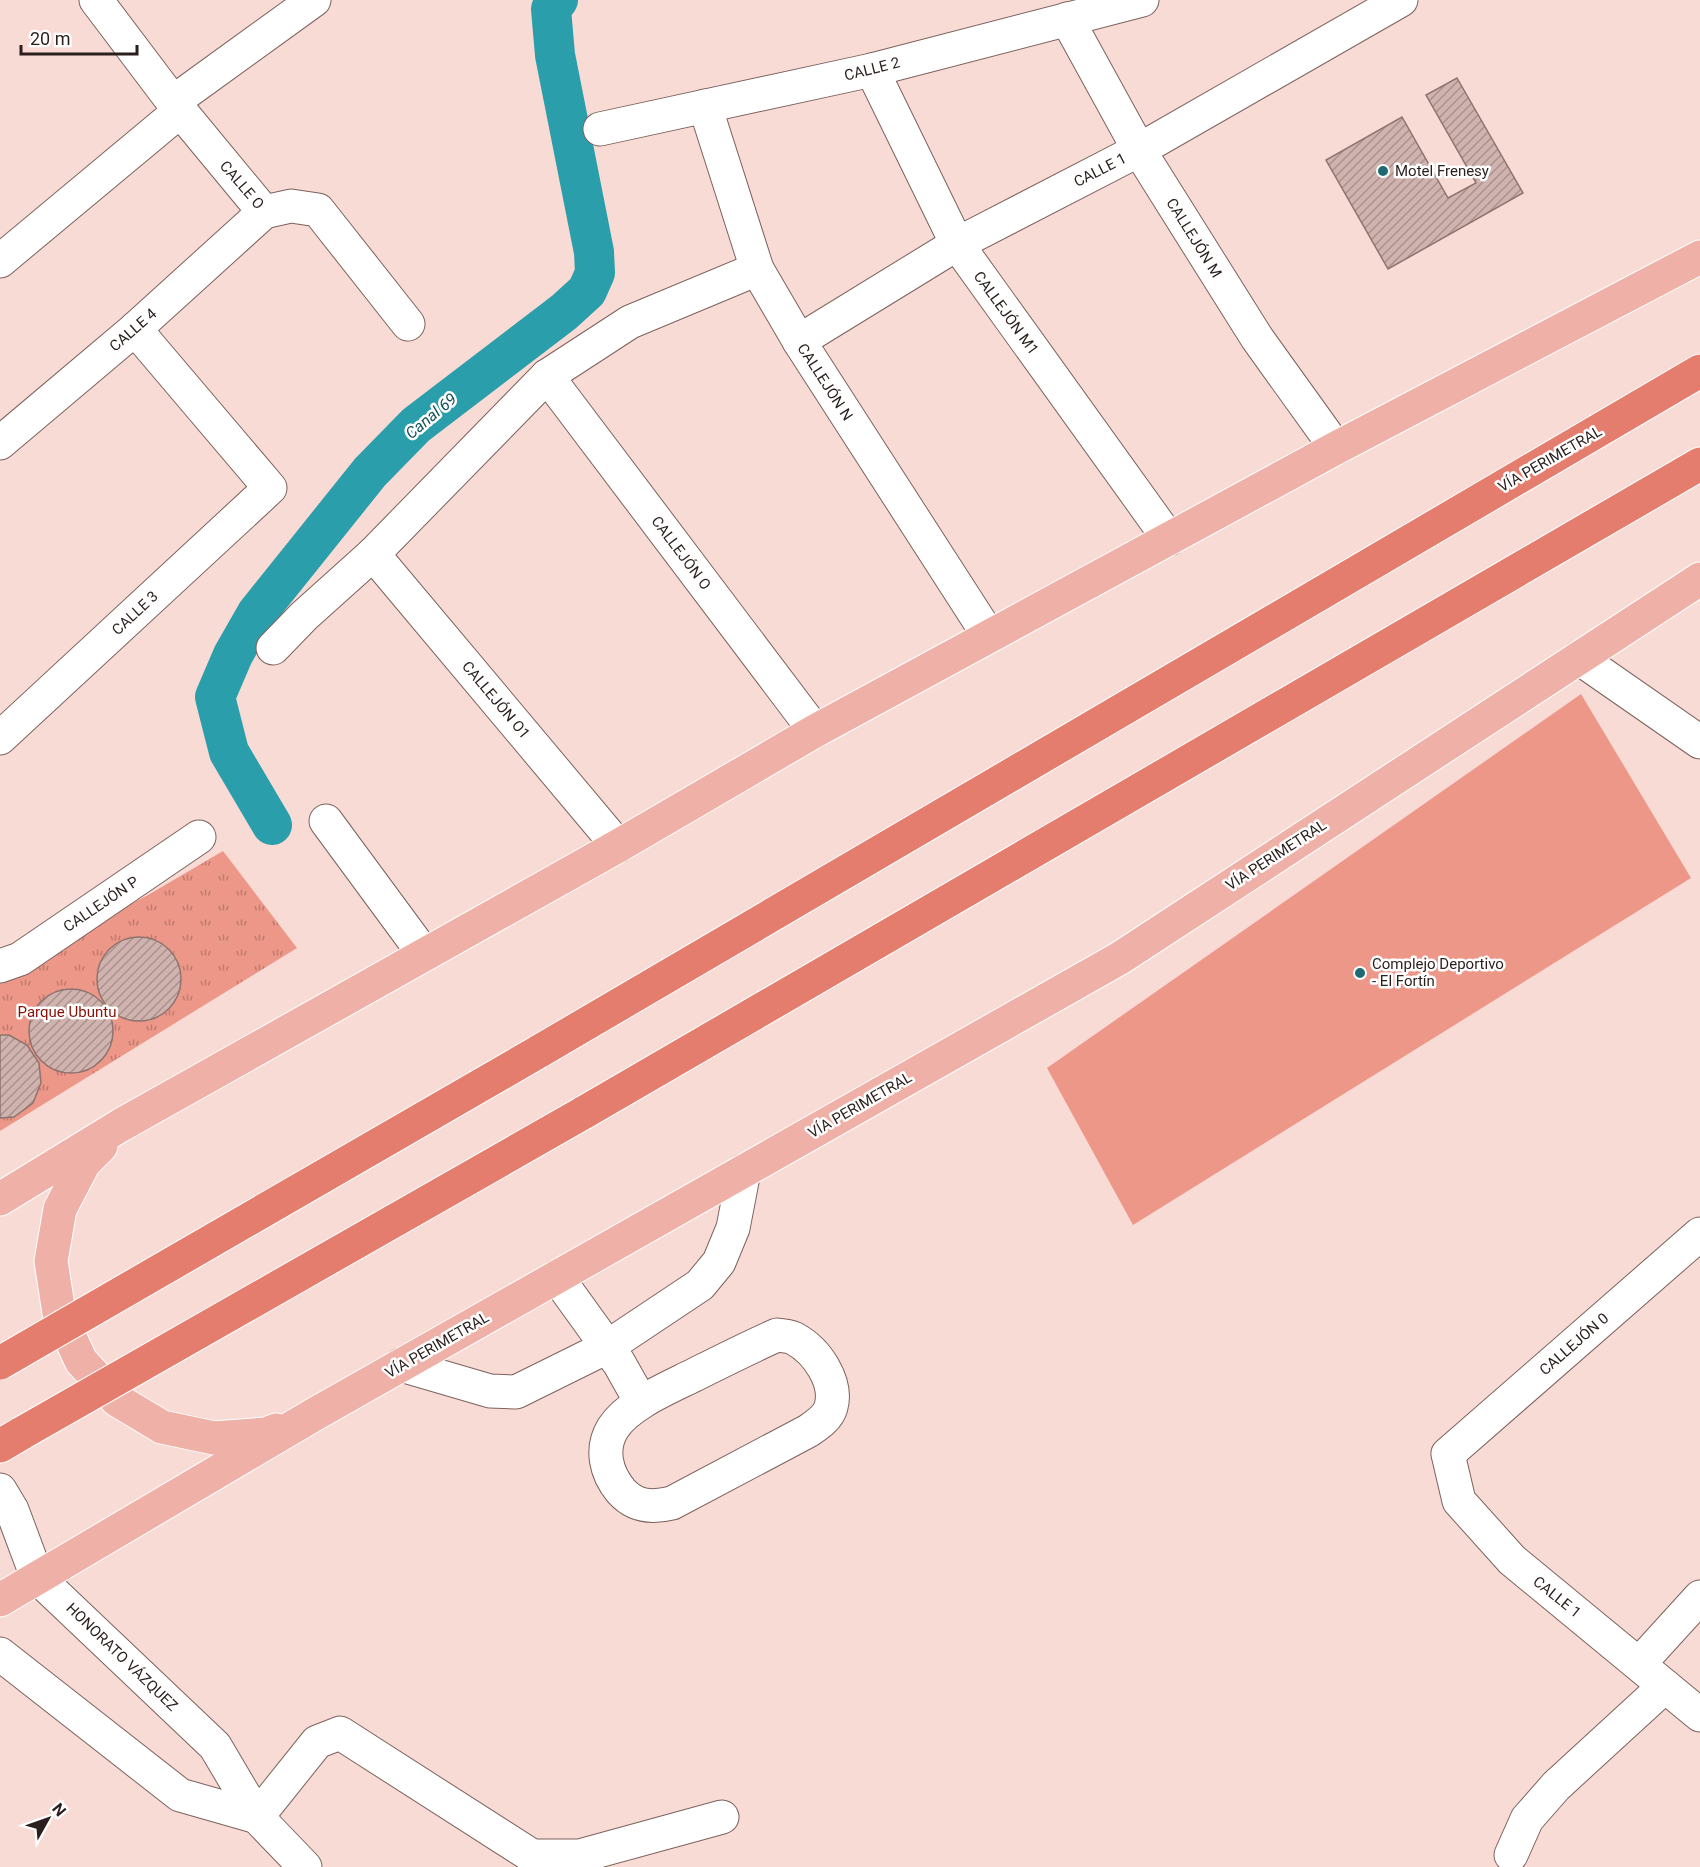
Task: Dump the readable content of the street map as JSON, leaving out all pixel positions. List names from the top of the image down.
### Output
{
  "streets": {
    "highway": ["VÍA PERIMETRAL"],
    "street": [
      "CALLE 2",
      "CALLE 1",
      "CALLE O",
      "CALLEJÓN M",
      "CALLEJÓN M1",
      "CALLE 4",
      "CALLEJÓN N",
      "CALLEJÓN O",
      "CALLE 3",
      "CALLEJÓN O1",
      "CALLEJÓN P",
      "CALLEJÓN 0",
      "HONORATO VÁZQUEZ"
    ]
  },
  "crossings": [
    ["CALLE 2", "CALLEJÓN M"],
    ["CALLE 2", "CALLEJÓN M1"],
    ["CALLE 2", "CALLEJÓN N"],
    ["CALLE 1", "CALLEJÓN M"],
    ["CALLE 1", "CALLEJÓN M1"],
    ["CALLE 1", "CALLEJÓN N"],
    ["CALLE 1", "CALLEJÓN 0"],
    ["CALLE O", "CALLE 4"],
    ["CALLE 4", "CALLE 3"],
    ["VÍA PERIMETRAL", "HONORATO VÁZQUEZ"]
  ],
  "water": ["Canal 69"],
  "parks": ["Parque Ubuntu"],
  "places": ["Motel Frenesy", "Complejo Deportivo - El Fortín"],
  "scale_bar": "20 m",
  "north": "top right"
}
